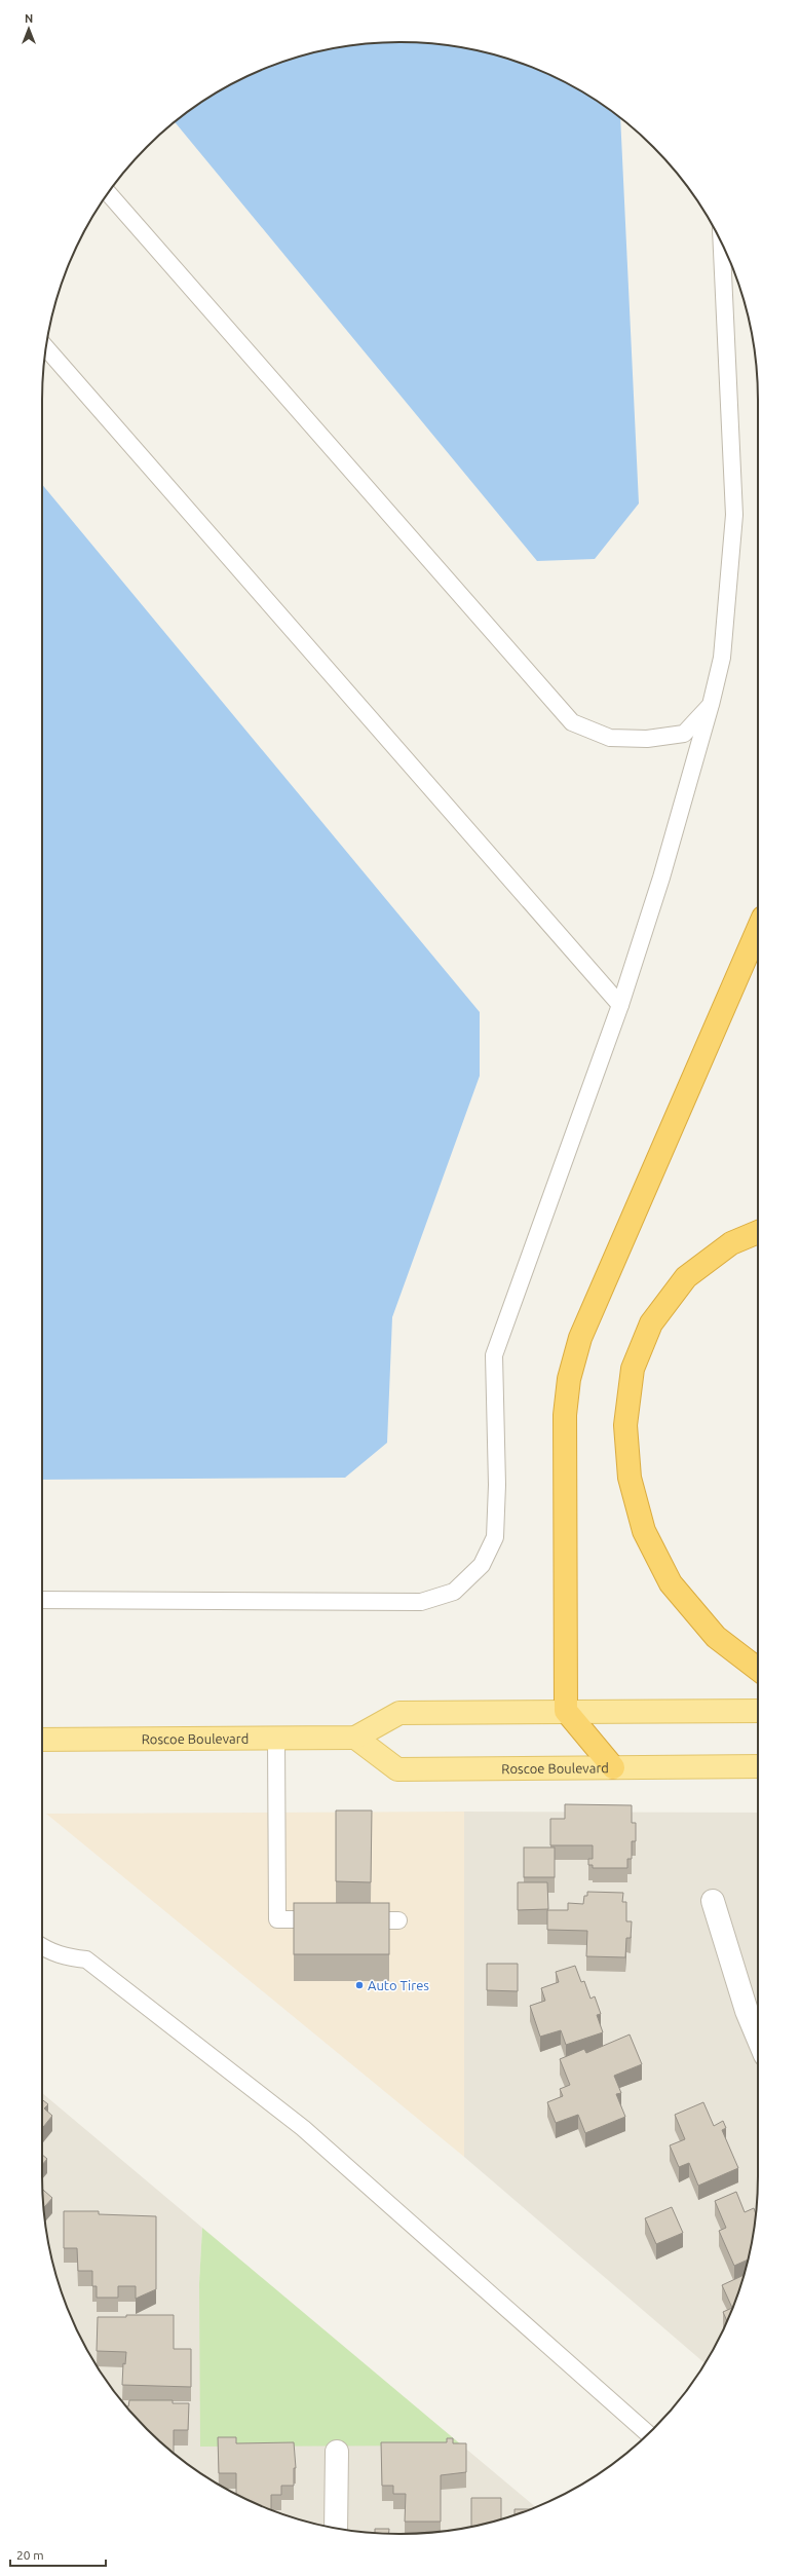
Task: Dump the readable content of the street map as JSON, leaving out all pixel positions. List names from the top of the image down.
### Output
{
  "streets": {
    "main road": ["Roscoe Boulevard"]
  },
  "places": ["Auto Tires"],
  "scale_bar": "20 m",
  "north": "top"
}
